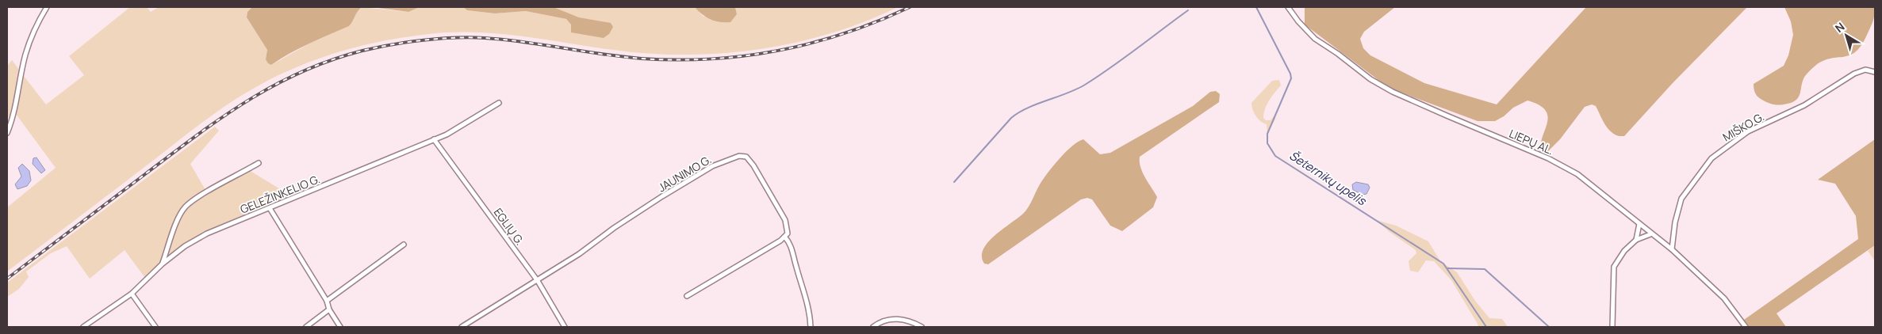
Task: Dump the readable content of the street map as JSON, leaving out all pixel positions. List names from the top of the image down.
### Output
{
  "streets": {
    "street": [
      "MIŠKO G.",
      "LIEPŲ AL.",
      "JAUNIMO G.",
      "GELEŽINKELIO G.",
      "EGLIŲ G."
    ]
  },
  "crossings": [
    ["MIŠKO G.", "LIEPŲ AL."],
    ["JAUNIMO G.", "EGLIŲ G."],
    ["GELEŽINKELIO G.", "EGLIŲ G."]
  ],
  "water": ["Šeternikų upelis"],
  "north": "top left"
}
